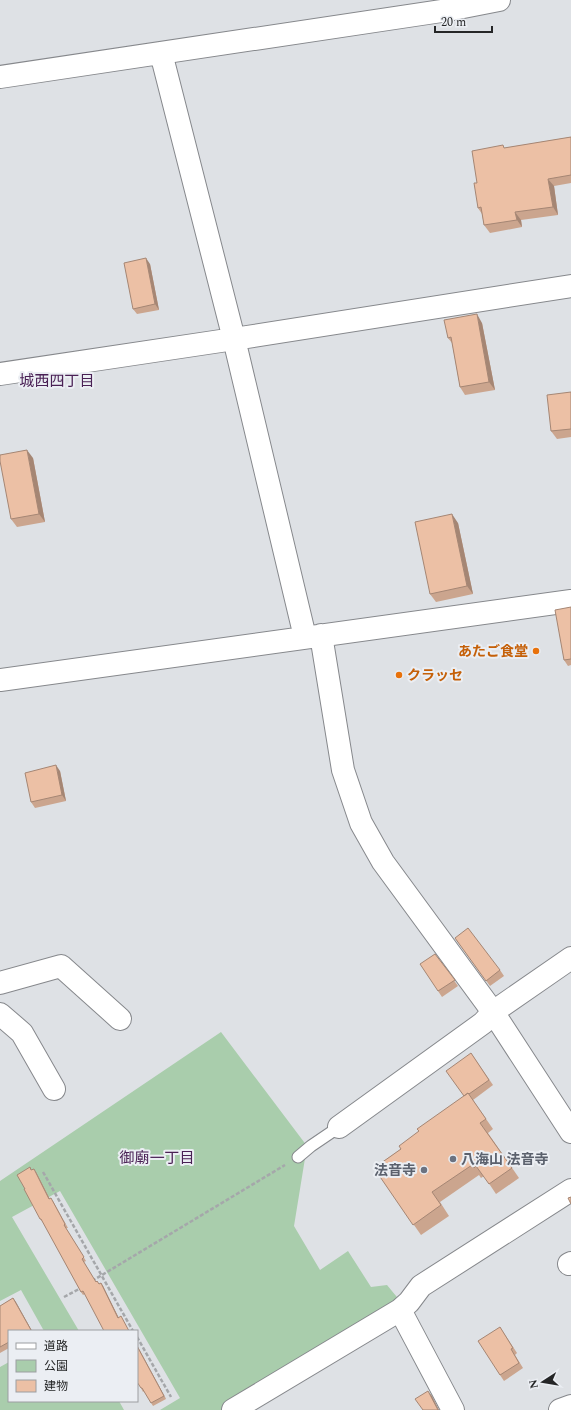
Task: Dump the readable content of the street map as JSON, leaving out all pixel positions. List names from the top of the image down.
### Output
{
  "districts": ["城西四丁目", "御廟一丁目"],
  "places": [
    "あたご食堂",
    "クラッセ",
    "八海山 法音寺",
    "法音寺"
  ],
  "legend": ["道路", "公園", "建物"],
  "scale_bar": "20 m",
  "north": "left"
}
